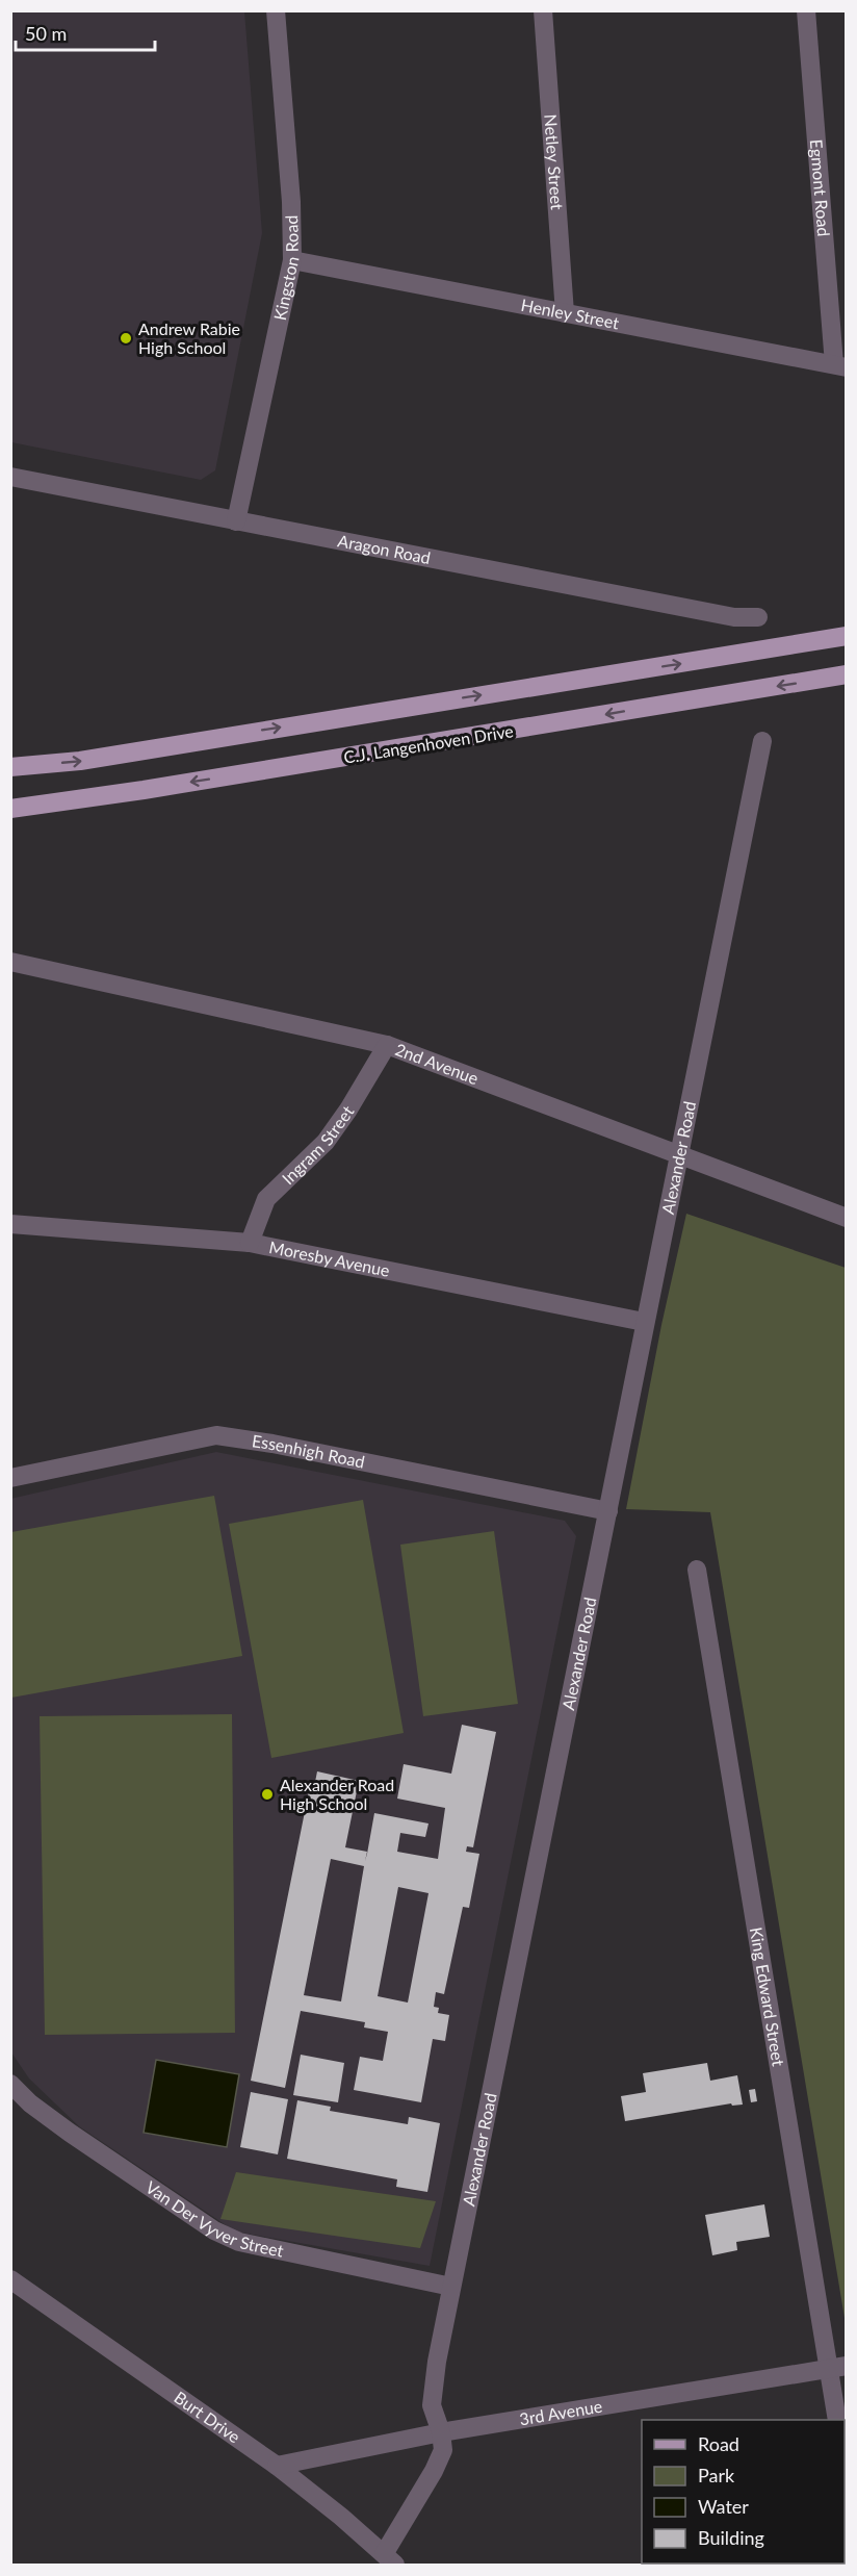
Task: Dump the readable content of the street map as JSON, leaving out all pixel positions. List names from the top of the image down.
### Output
{
  "streets": {
    "main road": ["C.J. Langenhoven Drive"],
    "street": [
      "Netley Street",
      "Egmont Road",
      "Kingston Road",
      "Henley Street",
      "Aragon Road",
      "2nd Avenue",
      "Ingram Street",
      "Alexander Road",
      "Moresby Avenue",
      "Essenhigh Road",
      "King Edward Street",
      "Van Der Vyver Street",
      "3rd Avenue",
      "Burt Drive"
    ]
  },
  "crossings": [
    ["Netley Street", "Henley Street"],
    ["Egmont Road", "Henley Street"],
    ["Kingston Road", "Henley Street"],
    ["Kingston Road", "Aragon Road"],
    ["2nd Avenue", "Ingram Street"],
    ["2nd Avenue", "Alexander Road"],
    ["Ingram Street", "Moresby Avenue"],
    ["Alexander Road", "Moresby Avenue"],
    ["Alexander Road", "Essenhigh Road"],
    ["Alexander Road", "Van Der Vyver Street"],
    ["Alexander Road", "3rd Avenue"],
    ["Alexander Road", "Burt Drive"],
    ["King Edward Street", "3rd Avenue"],
    ["3rd Avenue", "Burt Drive"]
  ],
  "places": ["Andrew Rabie High School", "Alexander Road High School"],
  "legend": [
    "Road",
    "Park",
    "Water",
    "Building"
  ],
  "scale_bar": "50 m"
}
